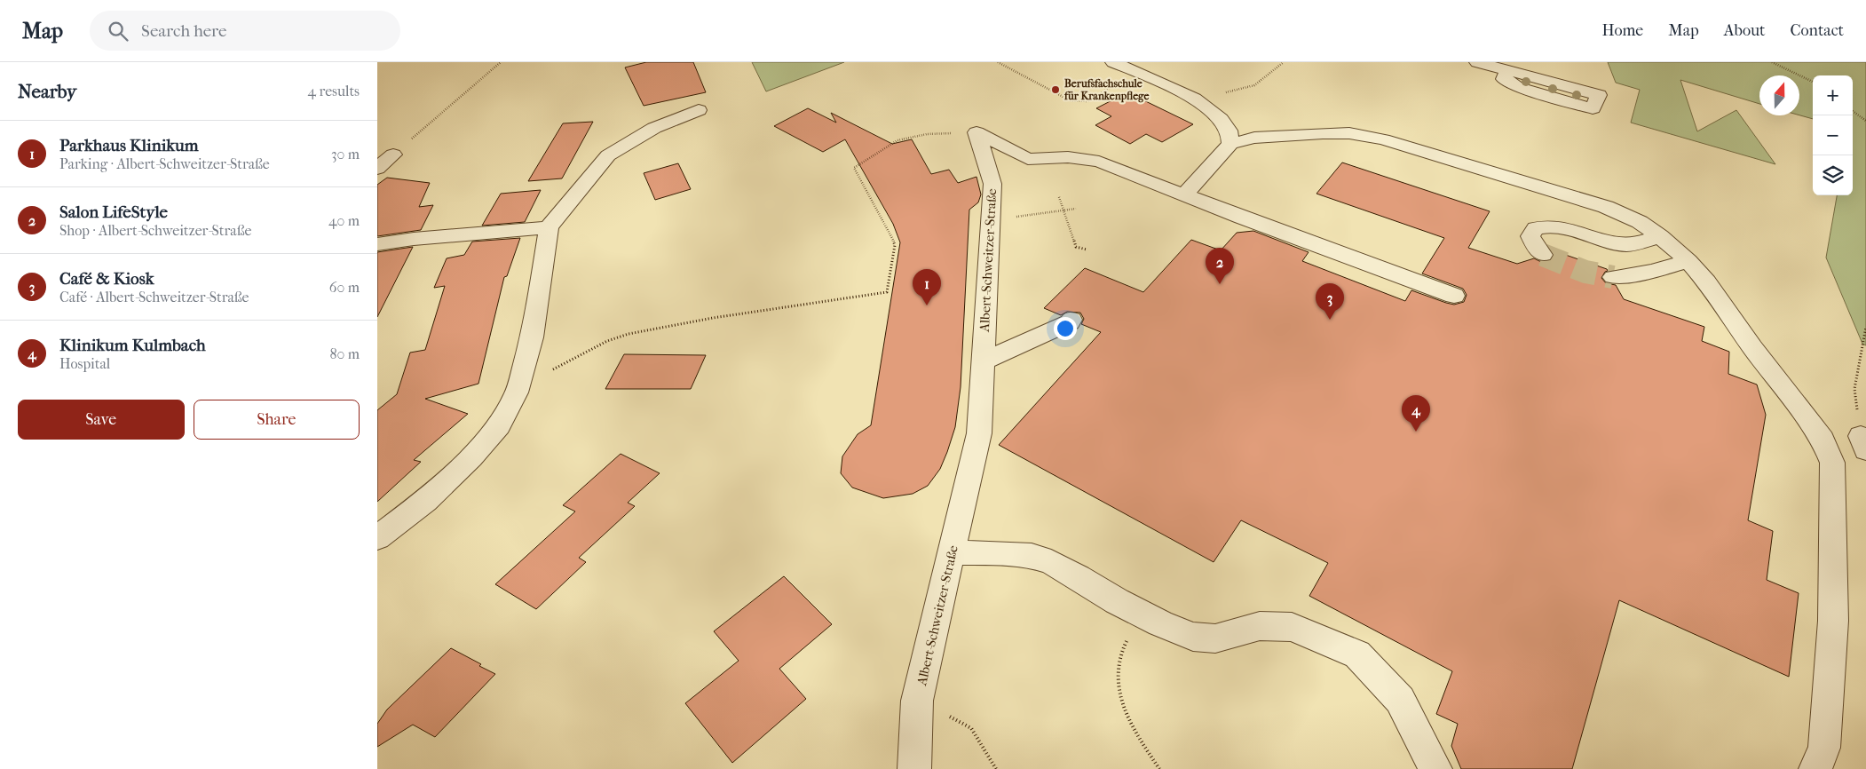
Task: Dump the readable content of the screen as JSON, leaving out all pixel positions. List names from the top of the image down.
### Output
{
  "streets": {
    "street": ["Albert-Schweitzer-Straße"]
  },
  "places": ["Berufsfachschule für Krankenpflege"],
  "north": "top",
  "page": {
    "header": "Map",
    "search": "Search here",
    "nav": [
      "Home",
      "Map",
      "About",
      "Contact"
    ],
    "heading": ["Nearby", "4 results"],
    "map_buttons": ["+", "−"],
    "list": [
      {
        "mark": "1",
        "name": "Parkhaus Klinikum",
        "note": "Parking · Albert-Schweitzer-Straße",
        "value": "30 m"
      },
      {
        "mark": "2",
        "name": "Salon LifeStyle",
        "note": "Shop · Albert-Schweitzer-Straße",
        "value": "40 m"
      },
      {
        "mark": "3",
        "name": "Café & Kiosk",
        "note": "Café · Albert-Schweitzer-Straße",
        "value": "60 m"
      },
      {
        "mark": "4",
        "name": "Klinikum Kulmbach",
        "note": "Hospital",
        "value": "80 m"
      }
    ],
    "pins": [
      "2",
      "1",
      "3",
      "4"
    ],
    "buttons": ["Save", "Share"]
  }
}
